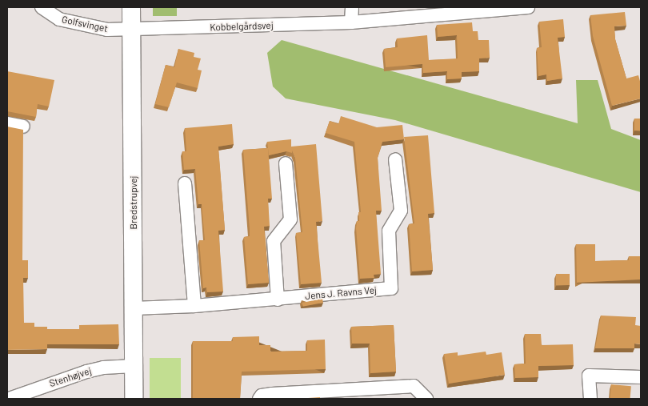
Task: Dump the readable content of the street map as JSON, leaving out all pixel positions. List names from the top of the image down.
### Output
{
  "streets": {
    "street": [
      "Golfsvinget",
      "Kobbelgårdsvej",
      "Bredstrupvej",
      "Jens J. Ravns Vej",
      "Stenhøjvej"
    ]
  },
  "crossings": [
    ["Golfsvinget", "Kobbelgårdsvej"],
    ["Golfsvinget", "Bredstrupvej"],
    ["Kobbelgårdsvej", "Bredstrupvej"],
    ["Bredstrupvej", "Jens J. Ravns Vej"],
    ["Bredstrupvej", "Stenhøjvej"]
  ]
}
